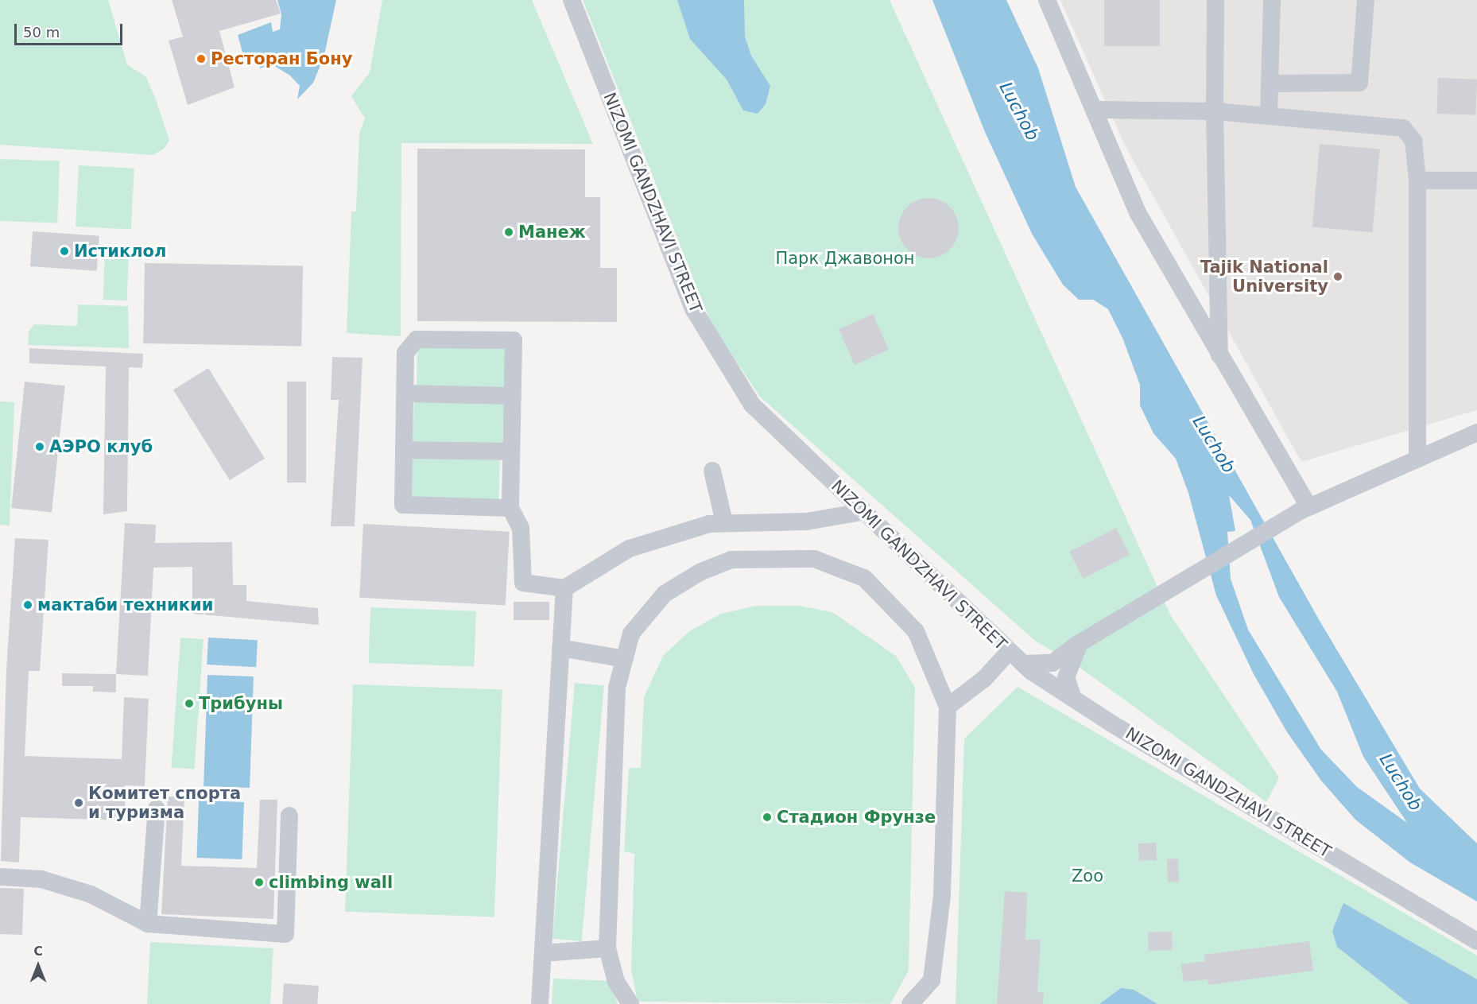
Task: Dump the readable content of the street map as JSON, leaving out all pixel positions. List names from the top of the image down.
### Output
{
  "streets": {
    "street": ["NIZOMI GANDZHAVI STREET"]
  },
  "water": ["Luchob"],
  "parks": ["Парк Джавонон", "Zoo"],
  "places": [
    "Ресторан Бону",
    "Манеж",
    "Истиклол",
    "Tajik National University",
    "АЭРО клуб",
    "мактаби техникии",
    "Трибуны",
    "Комитет спорта и туризма",
    "Стадион Фрунзе",
    "climbing wall"
  ],
  "scale_bar": "50 m",
  "north": "top"
}
